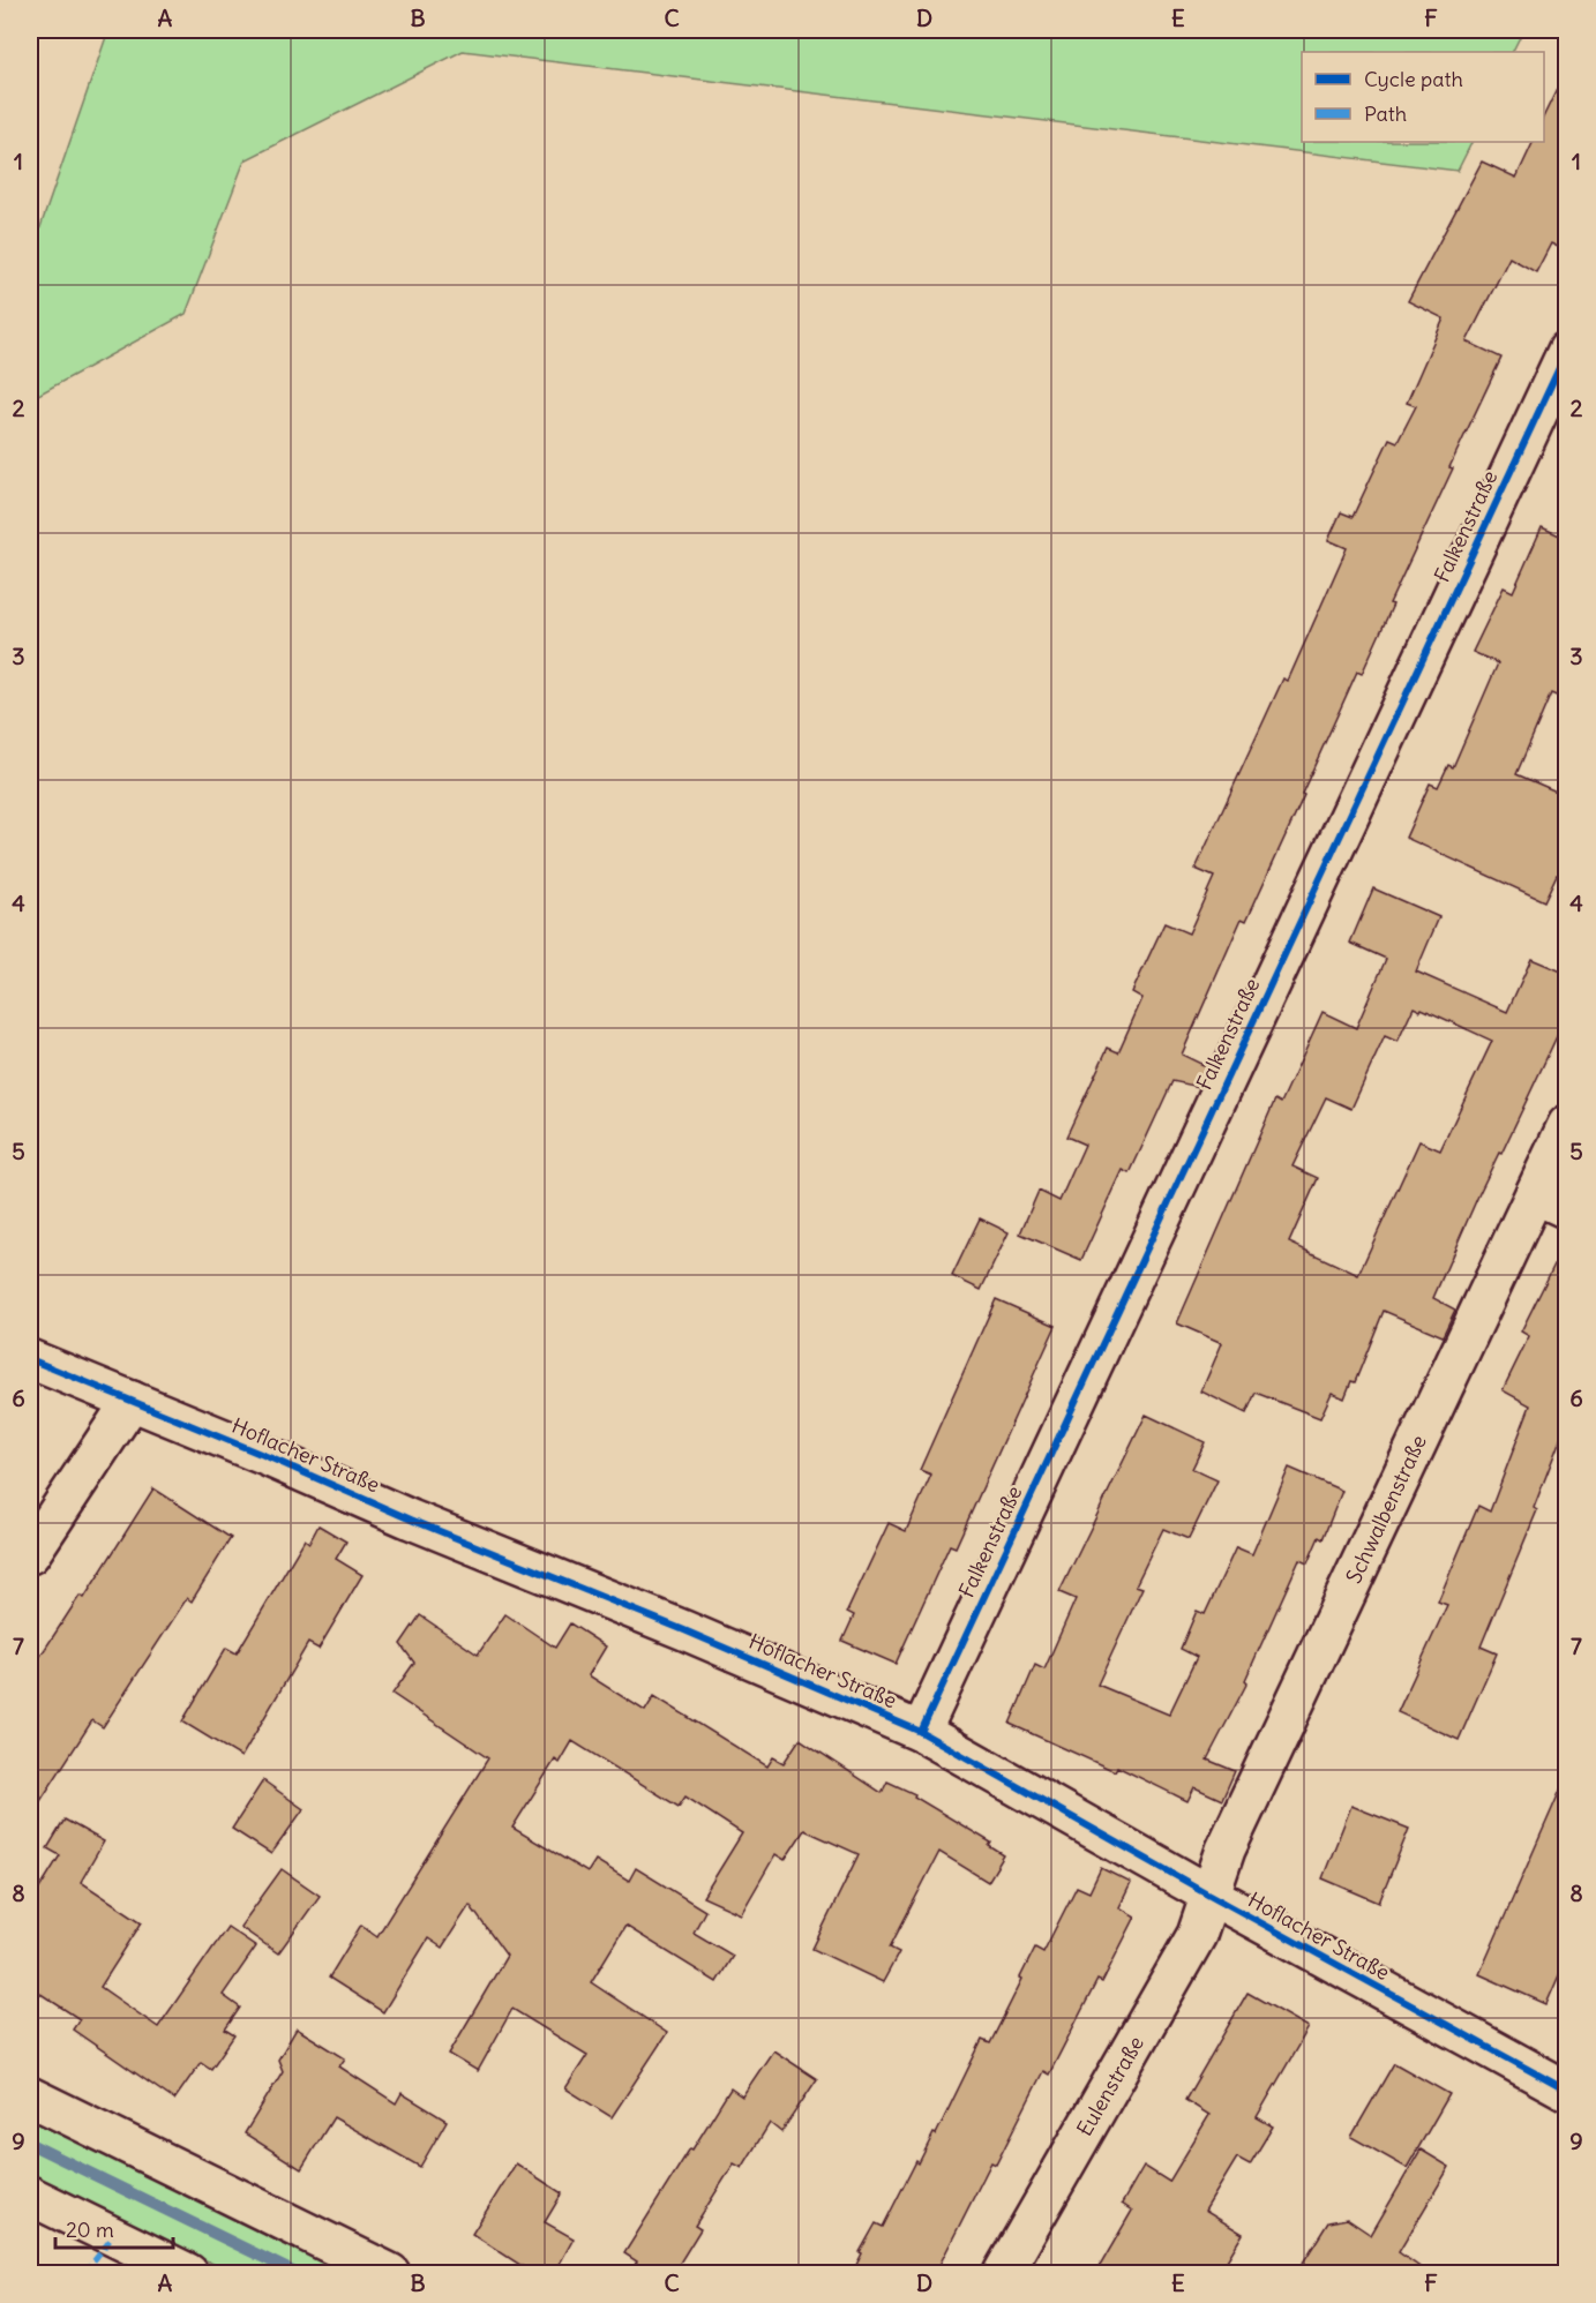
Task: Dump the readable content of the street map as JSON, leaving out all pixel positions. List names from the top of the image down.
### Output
{
  "streets": {
    "street": [
      "Falkenstraße",
      "Hoflacher Straße",
      "Schwalbenstraße",
      "Eulenstraße"
    ]
  },
  "crossings": [
    ["Falkenstraße", "Hoflacher Straße"],
    ["Hoflacher Straße", "Schwalbenstraße"],
    ["Hoflacher Straße", "Eulenstraße"],
    ["Schwalbenstraße", "Eulenstraße"]
  ],
  "legend": ["Cycle path", "Path"],
  "scale_bar": "20 m",
  "grid": {
    "columns": [
      "A",
      "B",
      "C",
      "D",
      "E",
      "F"
    ],
    "rows": [
      "1",
      "2",
      "3",
      "4",
      "5",
      "6",
      "7",
      "8",
      "9"
    ]
  }
}
